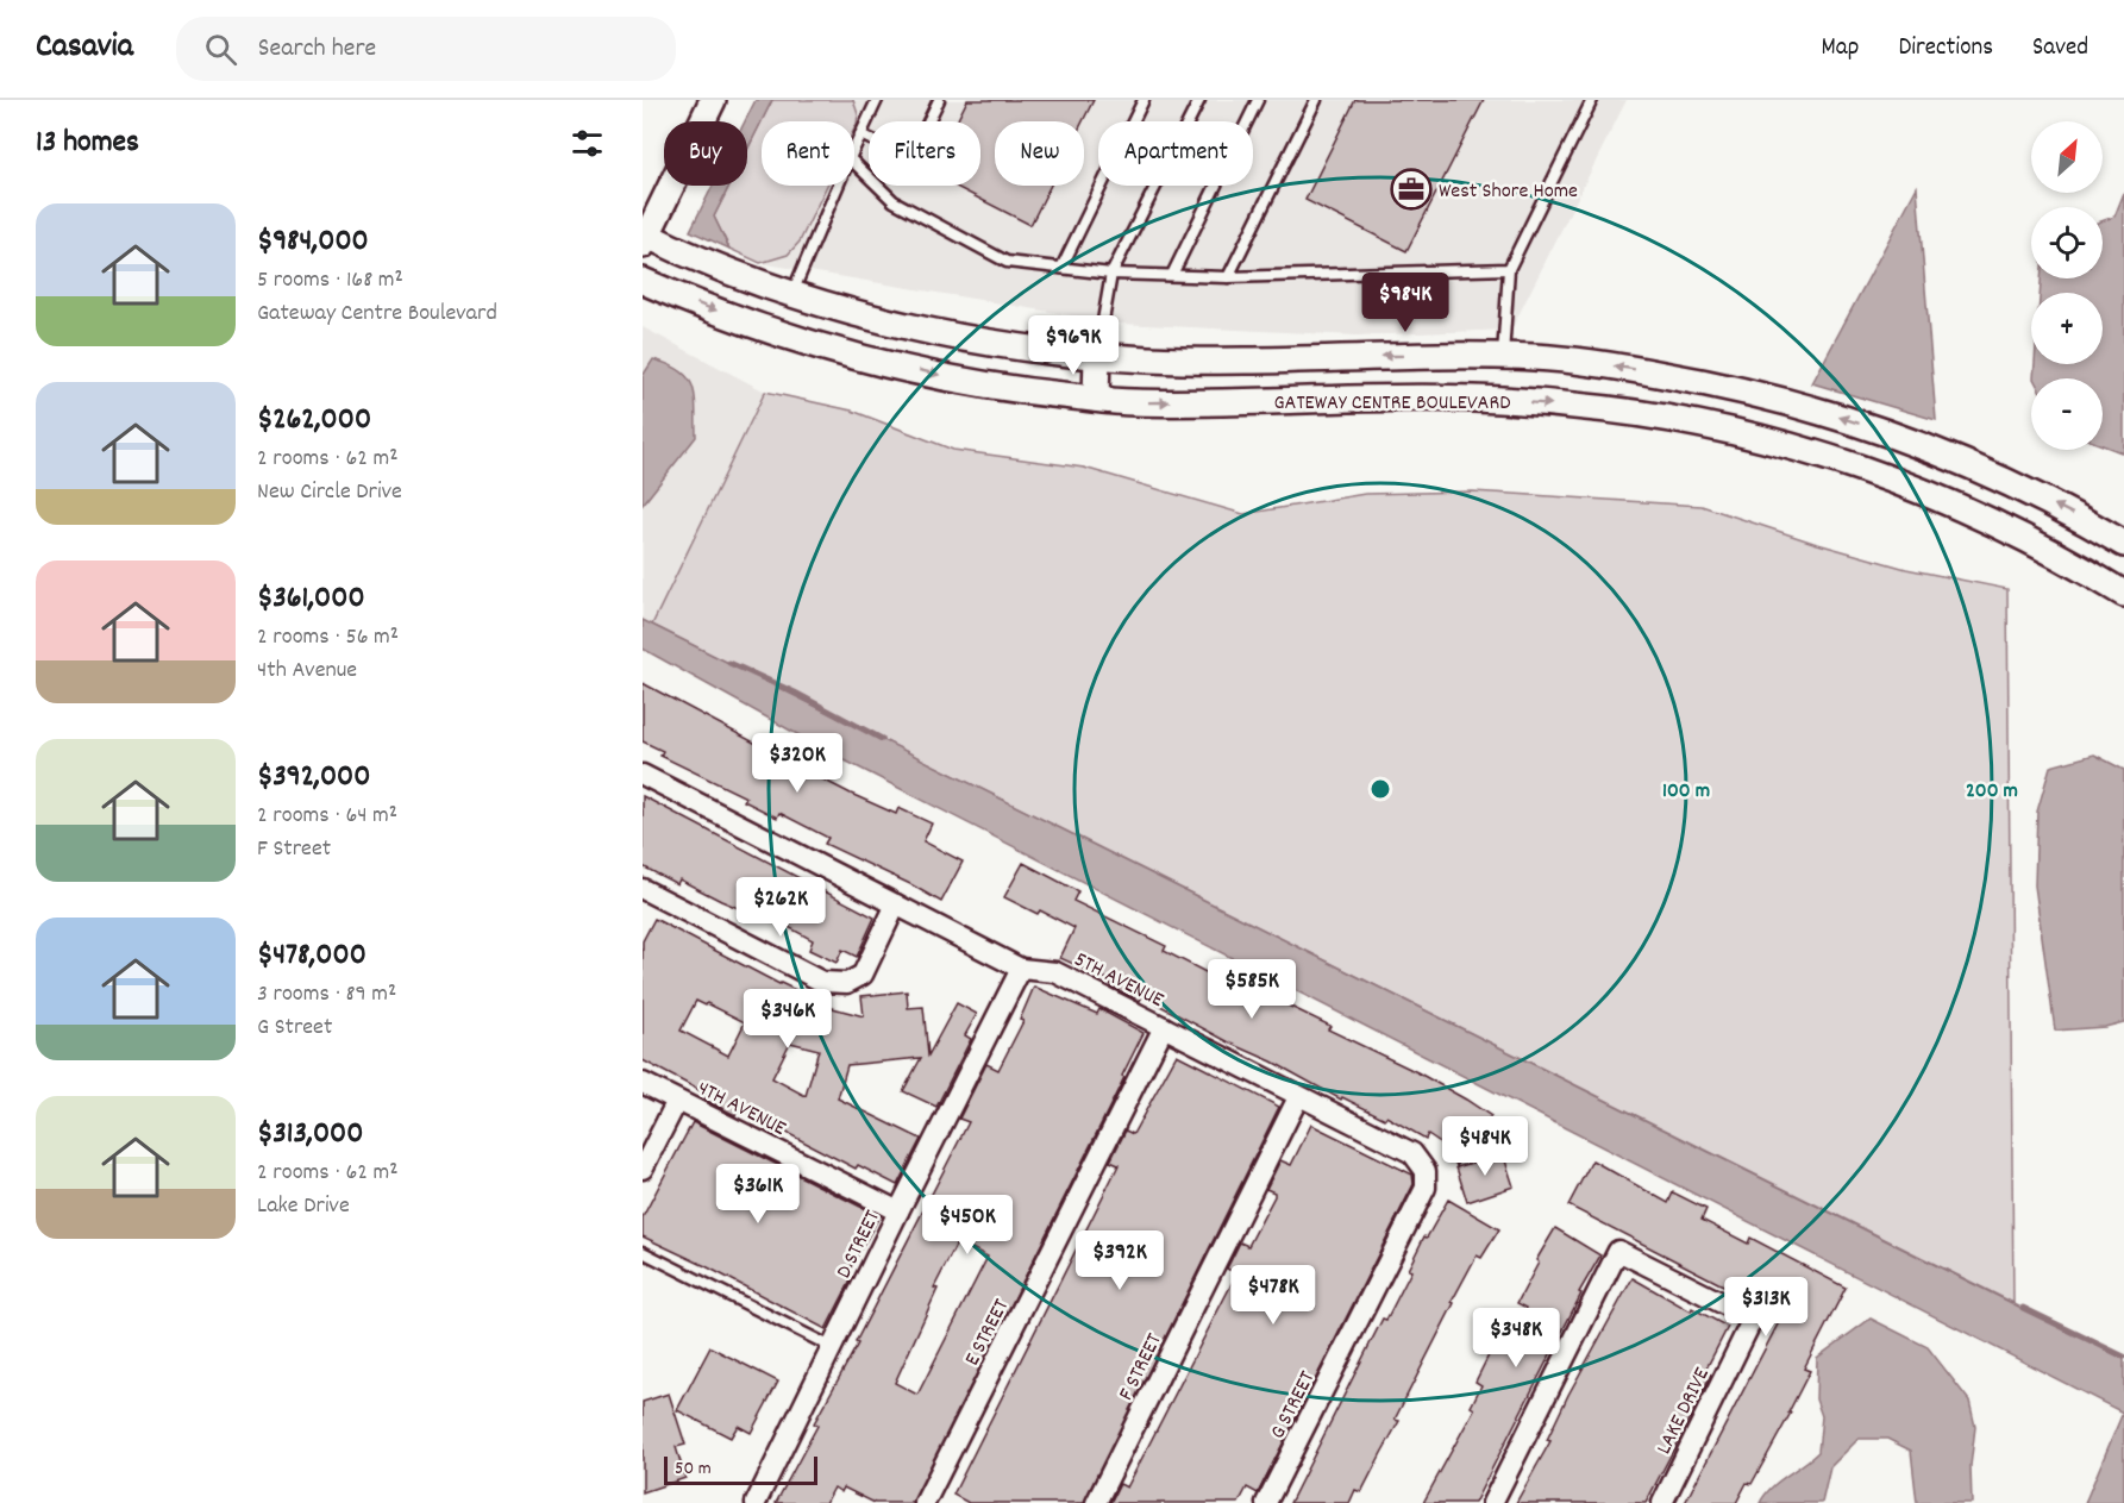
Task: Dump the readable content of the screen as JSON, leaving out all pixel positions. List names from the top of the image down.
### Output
{
  "streets": {
    "street": [
      "GATEWAY CENTRE BOULEVARD",
      "5TH AVENUE",
      "4TH AVENUE",
      "D STREET",
      "E STREET",
      "F STREET",
      "G STREET",
      "LAKE DRIVE"
    ]
  },
  "crossings": [
    ["5TH AVENUE", "D STREET"],
    ["5TH AVENUE", "E STREET"],
    ["5TH AVENUE", "F STREET"],
    ["5TH AVENUE", "G STREET"],
    ["4TH AVENUE", "D STREET"]
  ],
  "places": {
    "office": ["West Shore Home"]
  },
  "scale_bar": "50 m",
  "north": "top right",
  "page": {
    "header": "Casavia",
    "search": "Search here",
    "nav": ["Map", "Directions", "Saved"],
    "heading": "13 homes",
    "map_buttons": ["+", "−"],
    "chip": [
      "Buy",
      "Rent",
      "Filters",
      "New",
      "Apartment"
    ],
    "list": [
      {
        "name": "$984,000",
        "note": "5 rooms · 168 m² · Gateway Centre Boulevard"
      },
      {
        "name": "$262,000",
        "note": "2 rooms · 62 m² · New Circle Drive"
      },
      {
        "name": "$361,000",
        "note": "2 rooms · 56 m² · 4th Avenue"
      },
      {
        "name": "$392,000",
        "note": "2 rooms · 64 m² · F Street"
      },
      {
        "name": "$478,000",
        "note": "3 rooms · 89 m² · G Street"
      },
      {
        "name": "$313,000",
        "note": "2 rooms · 62 m² · Lake Drive"
      }
    ],
    "price": [
      "$984K",
      "$969K",
      "$320K",
      "$262K",
      "$585K",
      "$346K",
      "$484K",
      "$361K",
      "$450K",
      "$392K",
      "$478K",
      "$313K",
      "$348K"
    ],
    "scale": "50 m"
  },
  "rings": ["100 m", "200 m"]
}
